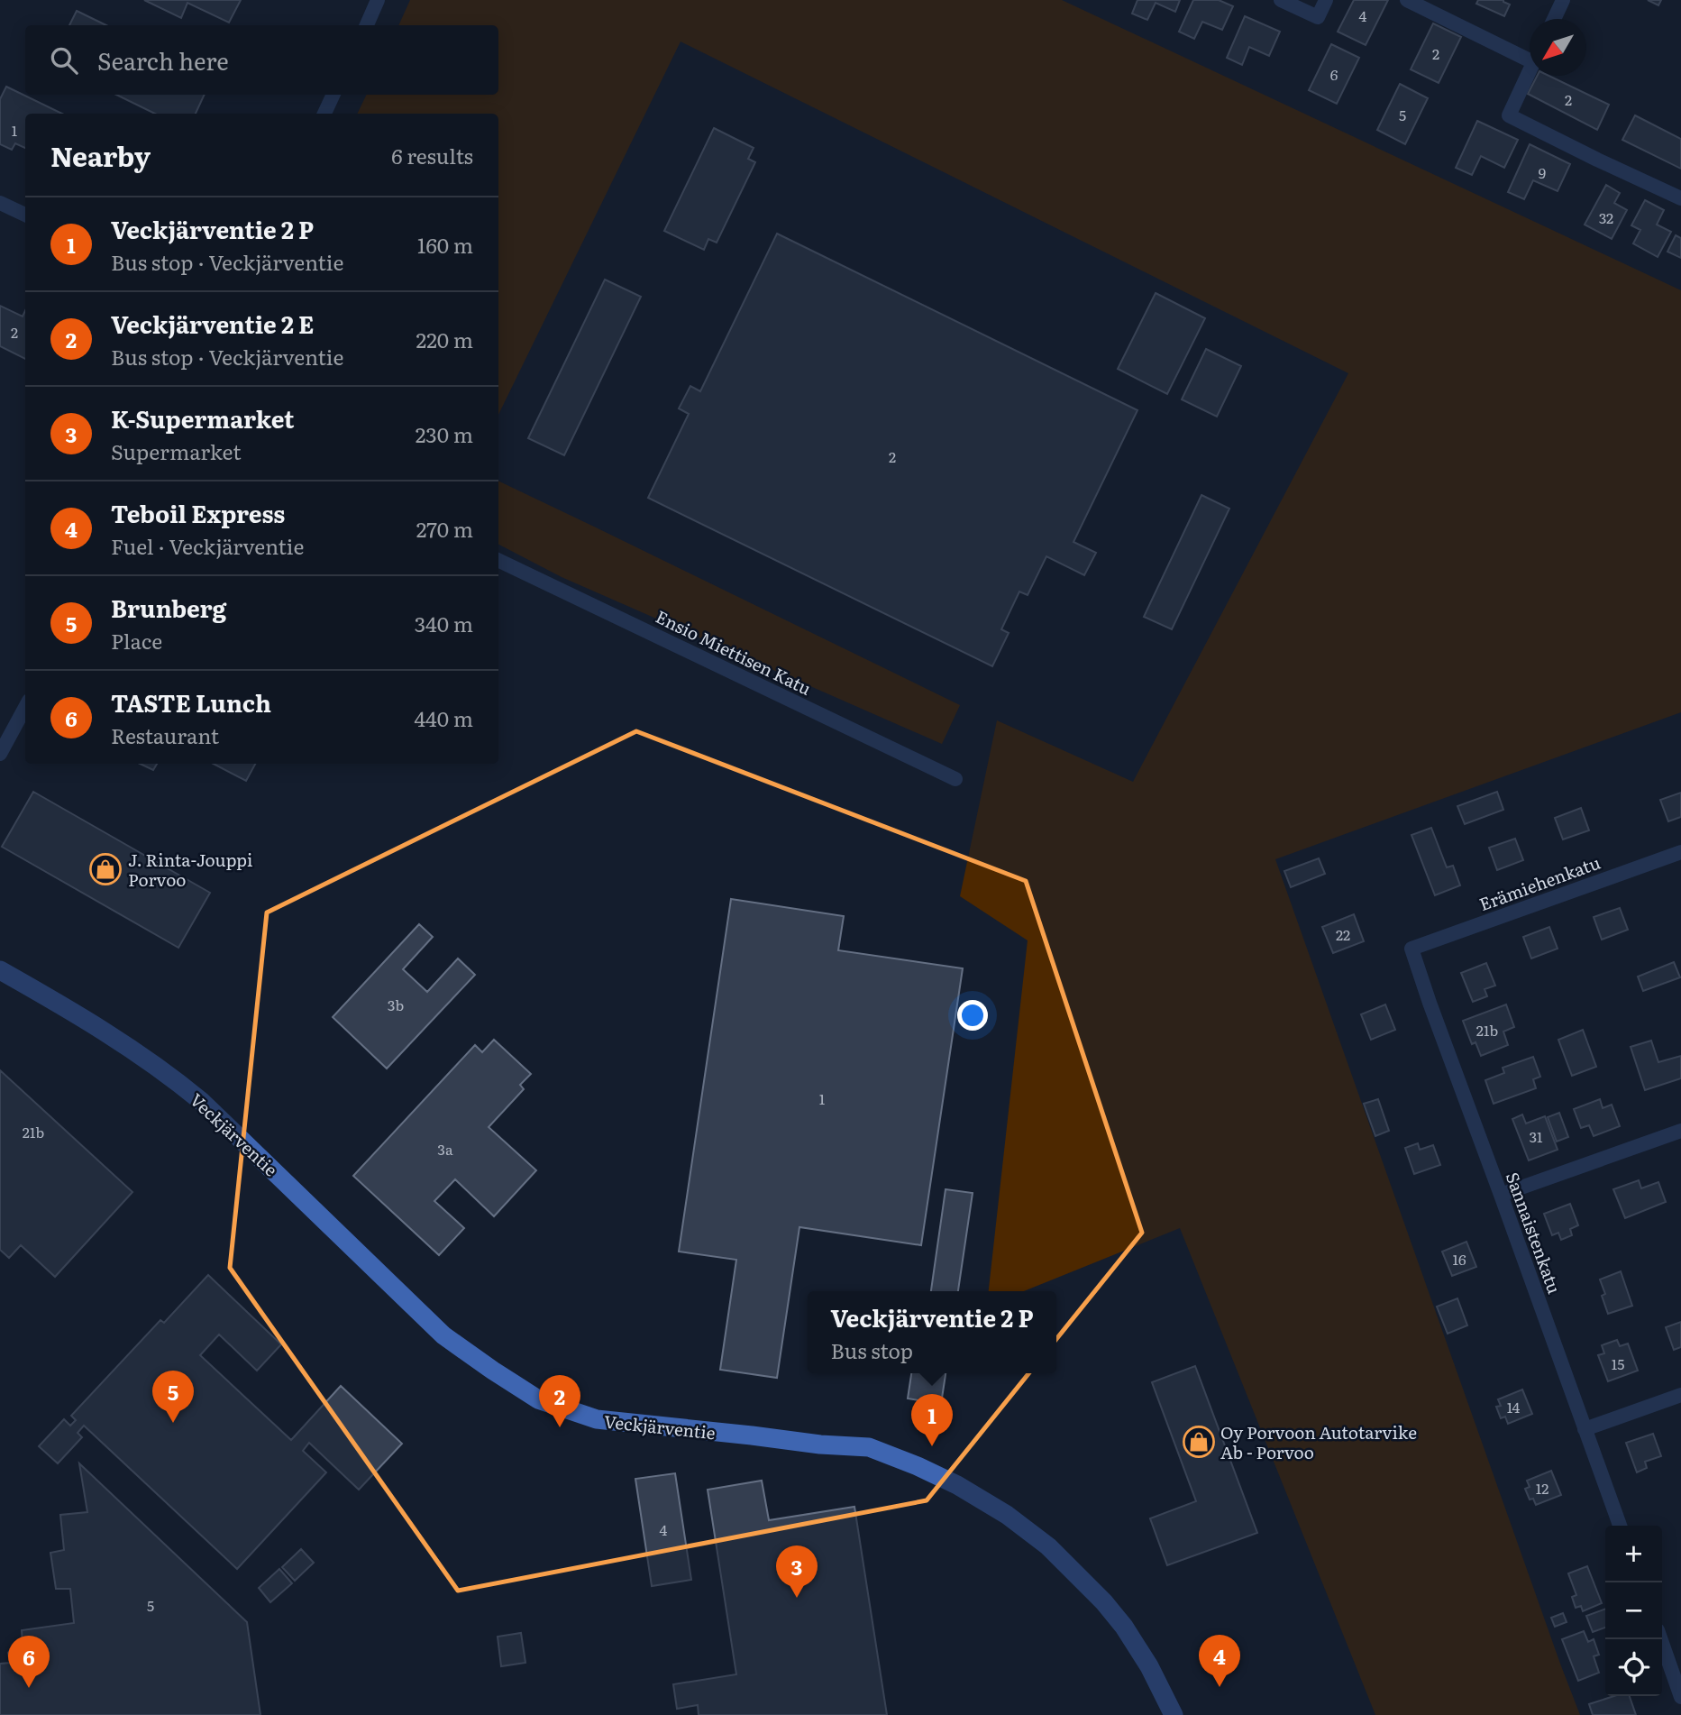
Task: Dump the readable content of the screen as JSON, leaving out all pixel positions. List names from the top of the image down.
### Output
{
  "streets": {
    "main road": ["Veckjärventie"],
    "street": ["Ensio Miettisen Katu", "Erämiehenkatu", "Sannaistenkatu"]
  },
  "crossings": [
    ["Erämiehenkatu", "Sannaistenkatu"]
  ],
  "places": {
    "shop": ["J. Rinta-Jouppi Porvoo", "Oy Porvoon Autotarvike Ab - Porvoo"]
  },
  "house_numbers": [
    "4",
    "2",
    "6",
    "2",
    "5",
    "1",
    "9",
    "32",
    "2",
    "2",
    "22",
    "3b",
    "21b",
    "1",
    "21b",
    "31",
    "3a",
    "16",
    "15",
    "14",
    "12",
    "4",
    "5"
  ],
  "north": "bottom left",
  "page": {
    "search": "Search here",
    "heading": ["Nearby", "6 results"],
    "list": [
      {
        "mark": "1",
        "name": "Veckjärventie 2 P",
        "note": "Bus stop · Veckjärventie",
        "value": "160 m"
      },
      {
        "mark": "2",
        "name": "Veckjärventie 2 E",
        "note": "Bus stop · Veckjärventie",
        "value": "220 m"
      },
      {
        "mark": "3",
        "name": "K-Supermarket",
        "note": "Supermarket",
        "value": "230 m"
      },
      {
        "mark": "4",
        "name": "Teboil Express",
        "note": "Fuel · Veckjärventie",
        "value": "270 m"
      },
      {
        "mark": "5",
        "name": "Brunberg",
        "note": "Place",
        "value": "340 m"
      },
      {
        "mark": "6",
        "name": "TASTE Lunch",
        "note": "Restaurant",
        "value": "440 m"
      }
    ],
    "popup": ["Veckjärventie 2 P", "Bus stop"],
    "pins": [
      "5",
      "2",
      "1",
      "3",
      "4",
      "6"
    ],
    "map_buttons": ["+", "−"]
  }
}
